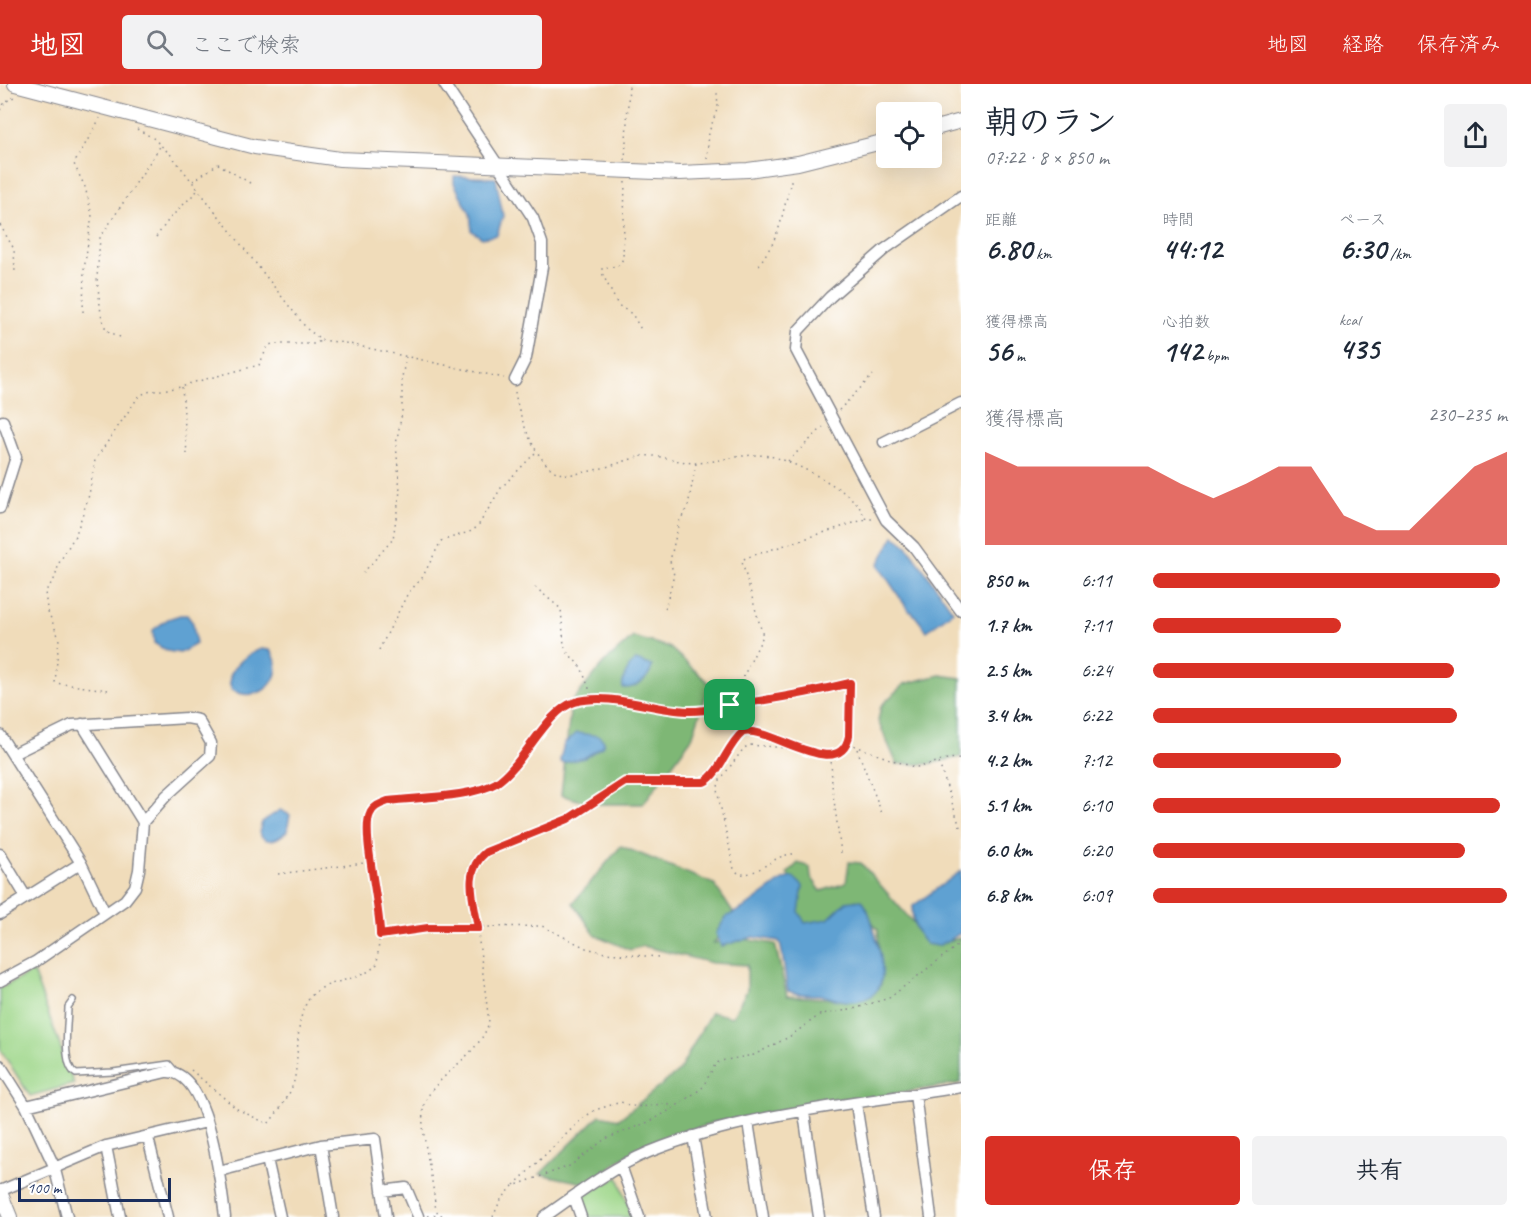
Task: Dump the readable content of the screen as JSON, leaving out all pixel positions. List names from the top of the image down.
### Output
{
  "scale_bar": "100 m",
  "page": {
    "header": "地図",
    "search": "ここで検索",
    "nav": ["地図", "経路", "保存済み"],
    "heading": ["朝のラン", "07:22 · 8 × 850 m"],
    "stats": [
      ["距離", "6.80 km"],
      ["時間", "44:12"],
      ["ペース", "6:30 /km"],
      ["獲得標高", "56 m"],
      ["心拍数", "142 bpm"],
      ["kcal", "435"]
    ],
    "chart": ["獲得標高", "230–235 m"],
    "list": [
      {
        "name": "850 m",
        "note": "6:11"
      },
      {
        "name": "1.7 km",
        "note": "7:11"
      },
      {
        "name": "2.5 km",
        "note": "6:24"
      },
      {
        "name": "3.4 km",
        "note": "6:22"
      },
      {
        "name": "4.2 km",
        "note": "7:12"
      },
      {
        "name": "5.1 km",
        "note": "6:10"
      },
      {
        "name": "6.0 km",
        "note": "6:20"
      },
      {
        "name": "6.8 km",
        "note": "6:09"
      }
    ],
    "buttons": ["保存", "共有"],
    "scale": "100 m"
  }
}
